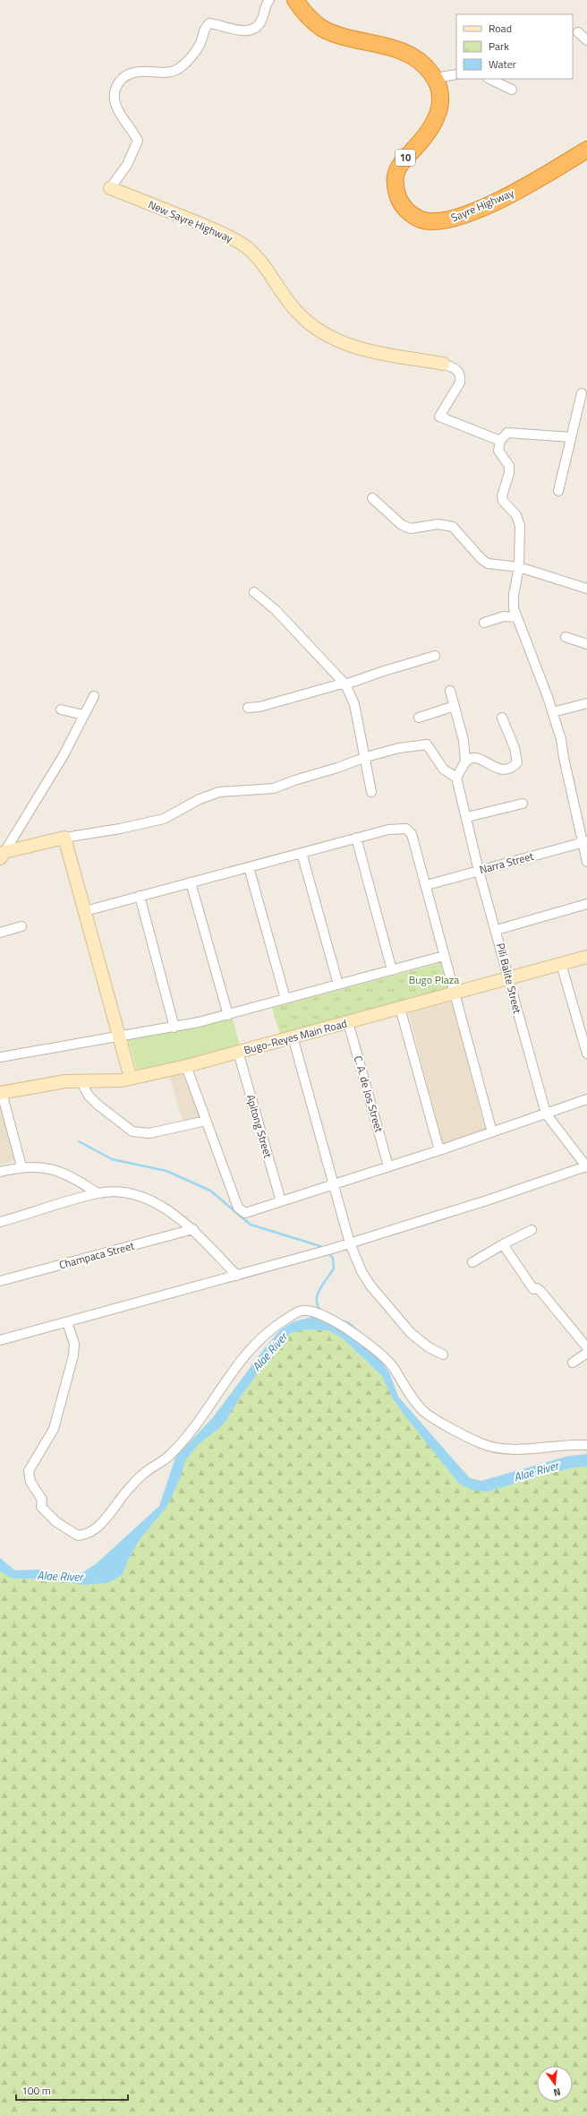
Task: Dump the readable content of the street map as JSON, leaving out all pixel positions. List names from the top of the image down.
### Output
{
  "streets": {
    "highway": ["10", "Sayre Highway"],
    "street": [
      "New Sayre Highway",
      "Narra Street",
      "Pili Balite Street",
      "Bugo-Reyes Main Road",
      "C. A. de Jos Street",
      "Apitong Street",
      "Champaca Street"
    ]
  },
  "crossings": [
    ["Narra Street", "Pili Balite Street"],
    ["Pili Balite Street", "Bugo-Reyes Main Road"],
    ["Bugo-Reyes Main Road", "C. A. de Jos Street"],
    ["Bugo-Reyes Main Road", "Apitong Street"]
  ],
  "water": ["Alae River"],
  "parks": ["Bugo Plaza"],
  "legend": ["Road", "Park", "Water"],
  "scale_bar": "100 m",
  "north": "bottom"
}
